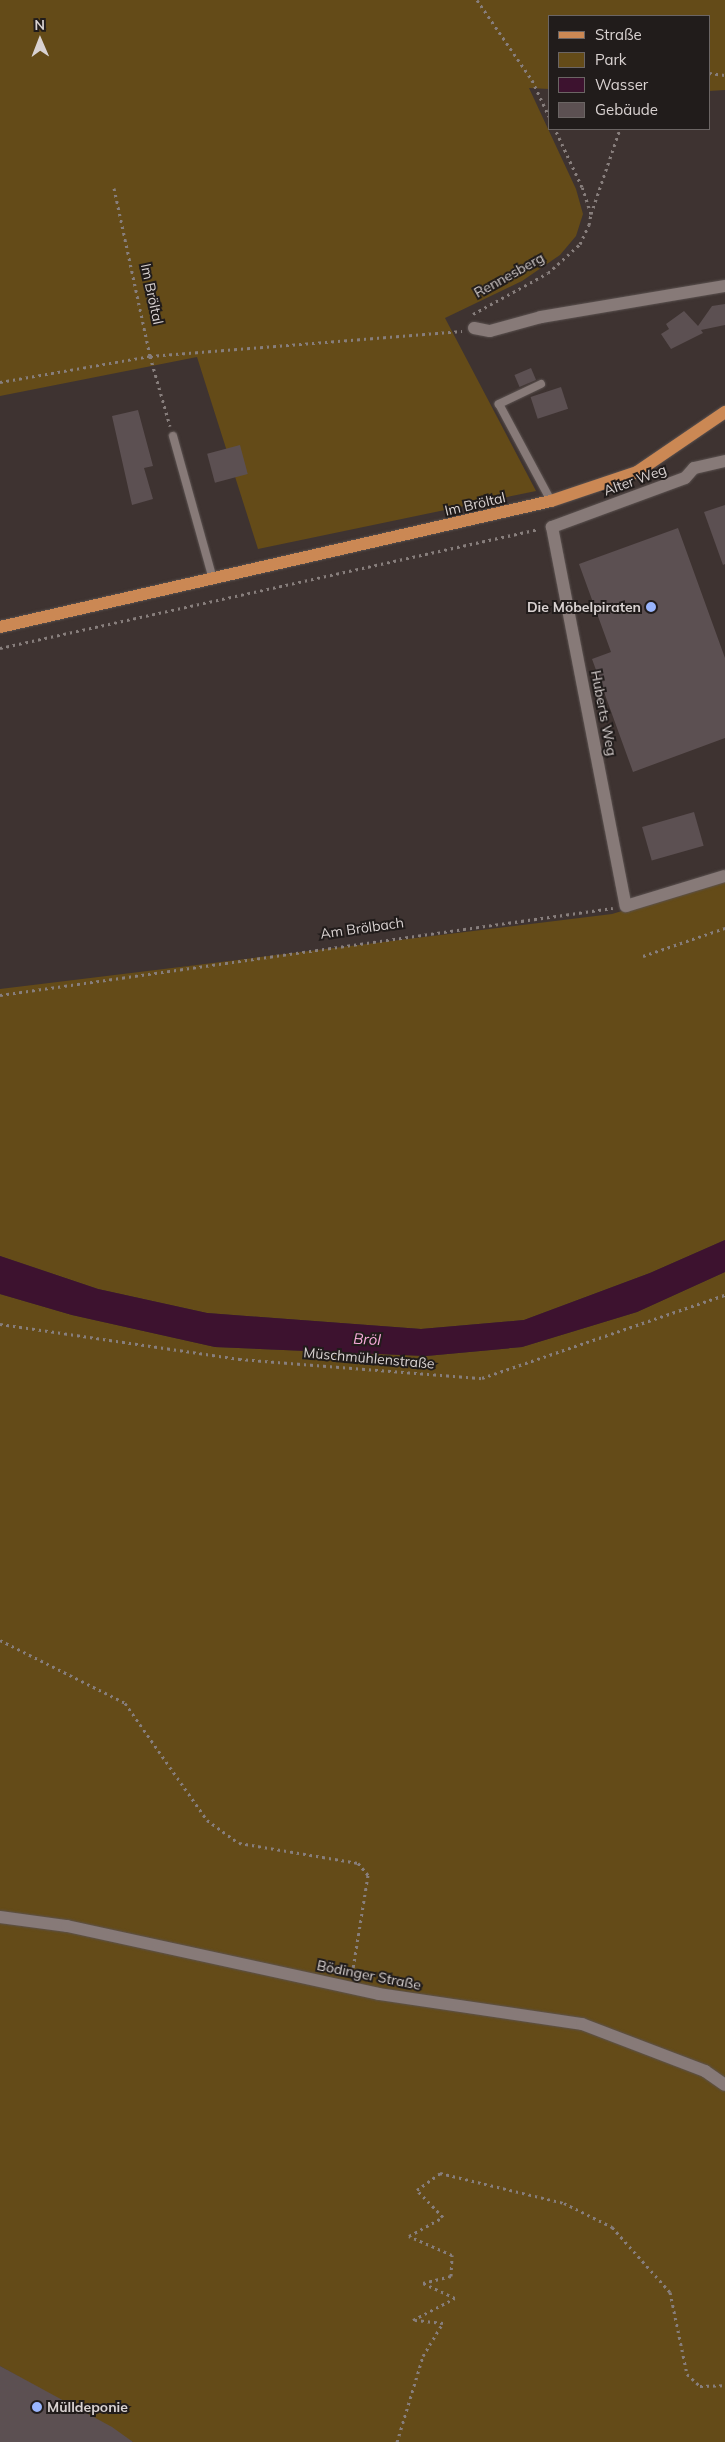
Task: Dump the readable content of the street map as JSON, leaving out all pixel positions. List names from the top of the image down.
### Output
{
  "streets": {
    "main road": ["Im Bröltal"],
    "street": ["Alter Weg", "Huberts Weg", "Bödinger Straße"],
    "path": ["Rennesberg", "Am Brölbach", "Müschmühlenstraße"]
  },
  "crossings": [
    ["Alter Weg", "Huberts Weg"],
    ["Huberts Weg", "Am Brölbach"]
  ],
  "water": ["Bröl"],
  "places": ["Die Möbelpiraten", "Mülldeponie"],
  "legend": [
    "Straße",
    "Park",
    "Wasser",
    "Gebäude"
  ],
  "north": "top"
}
